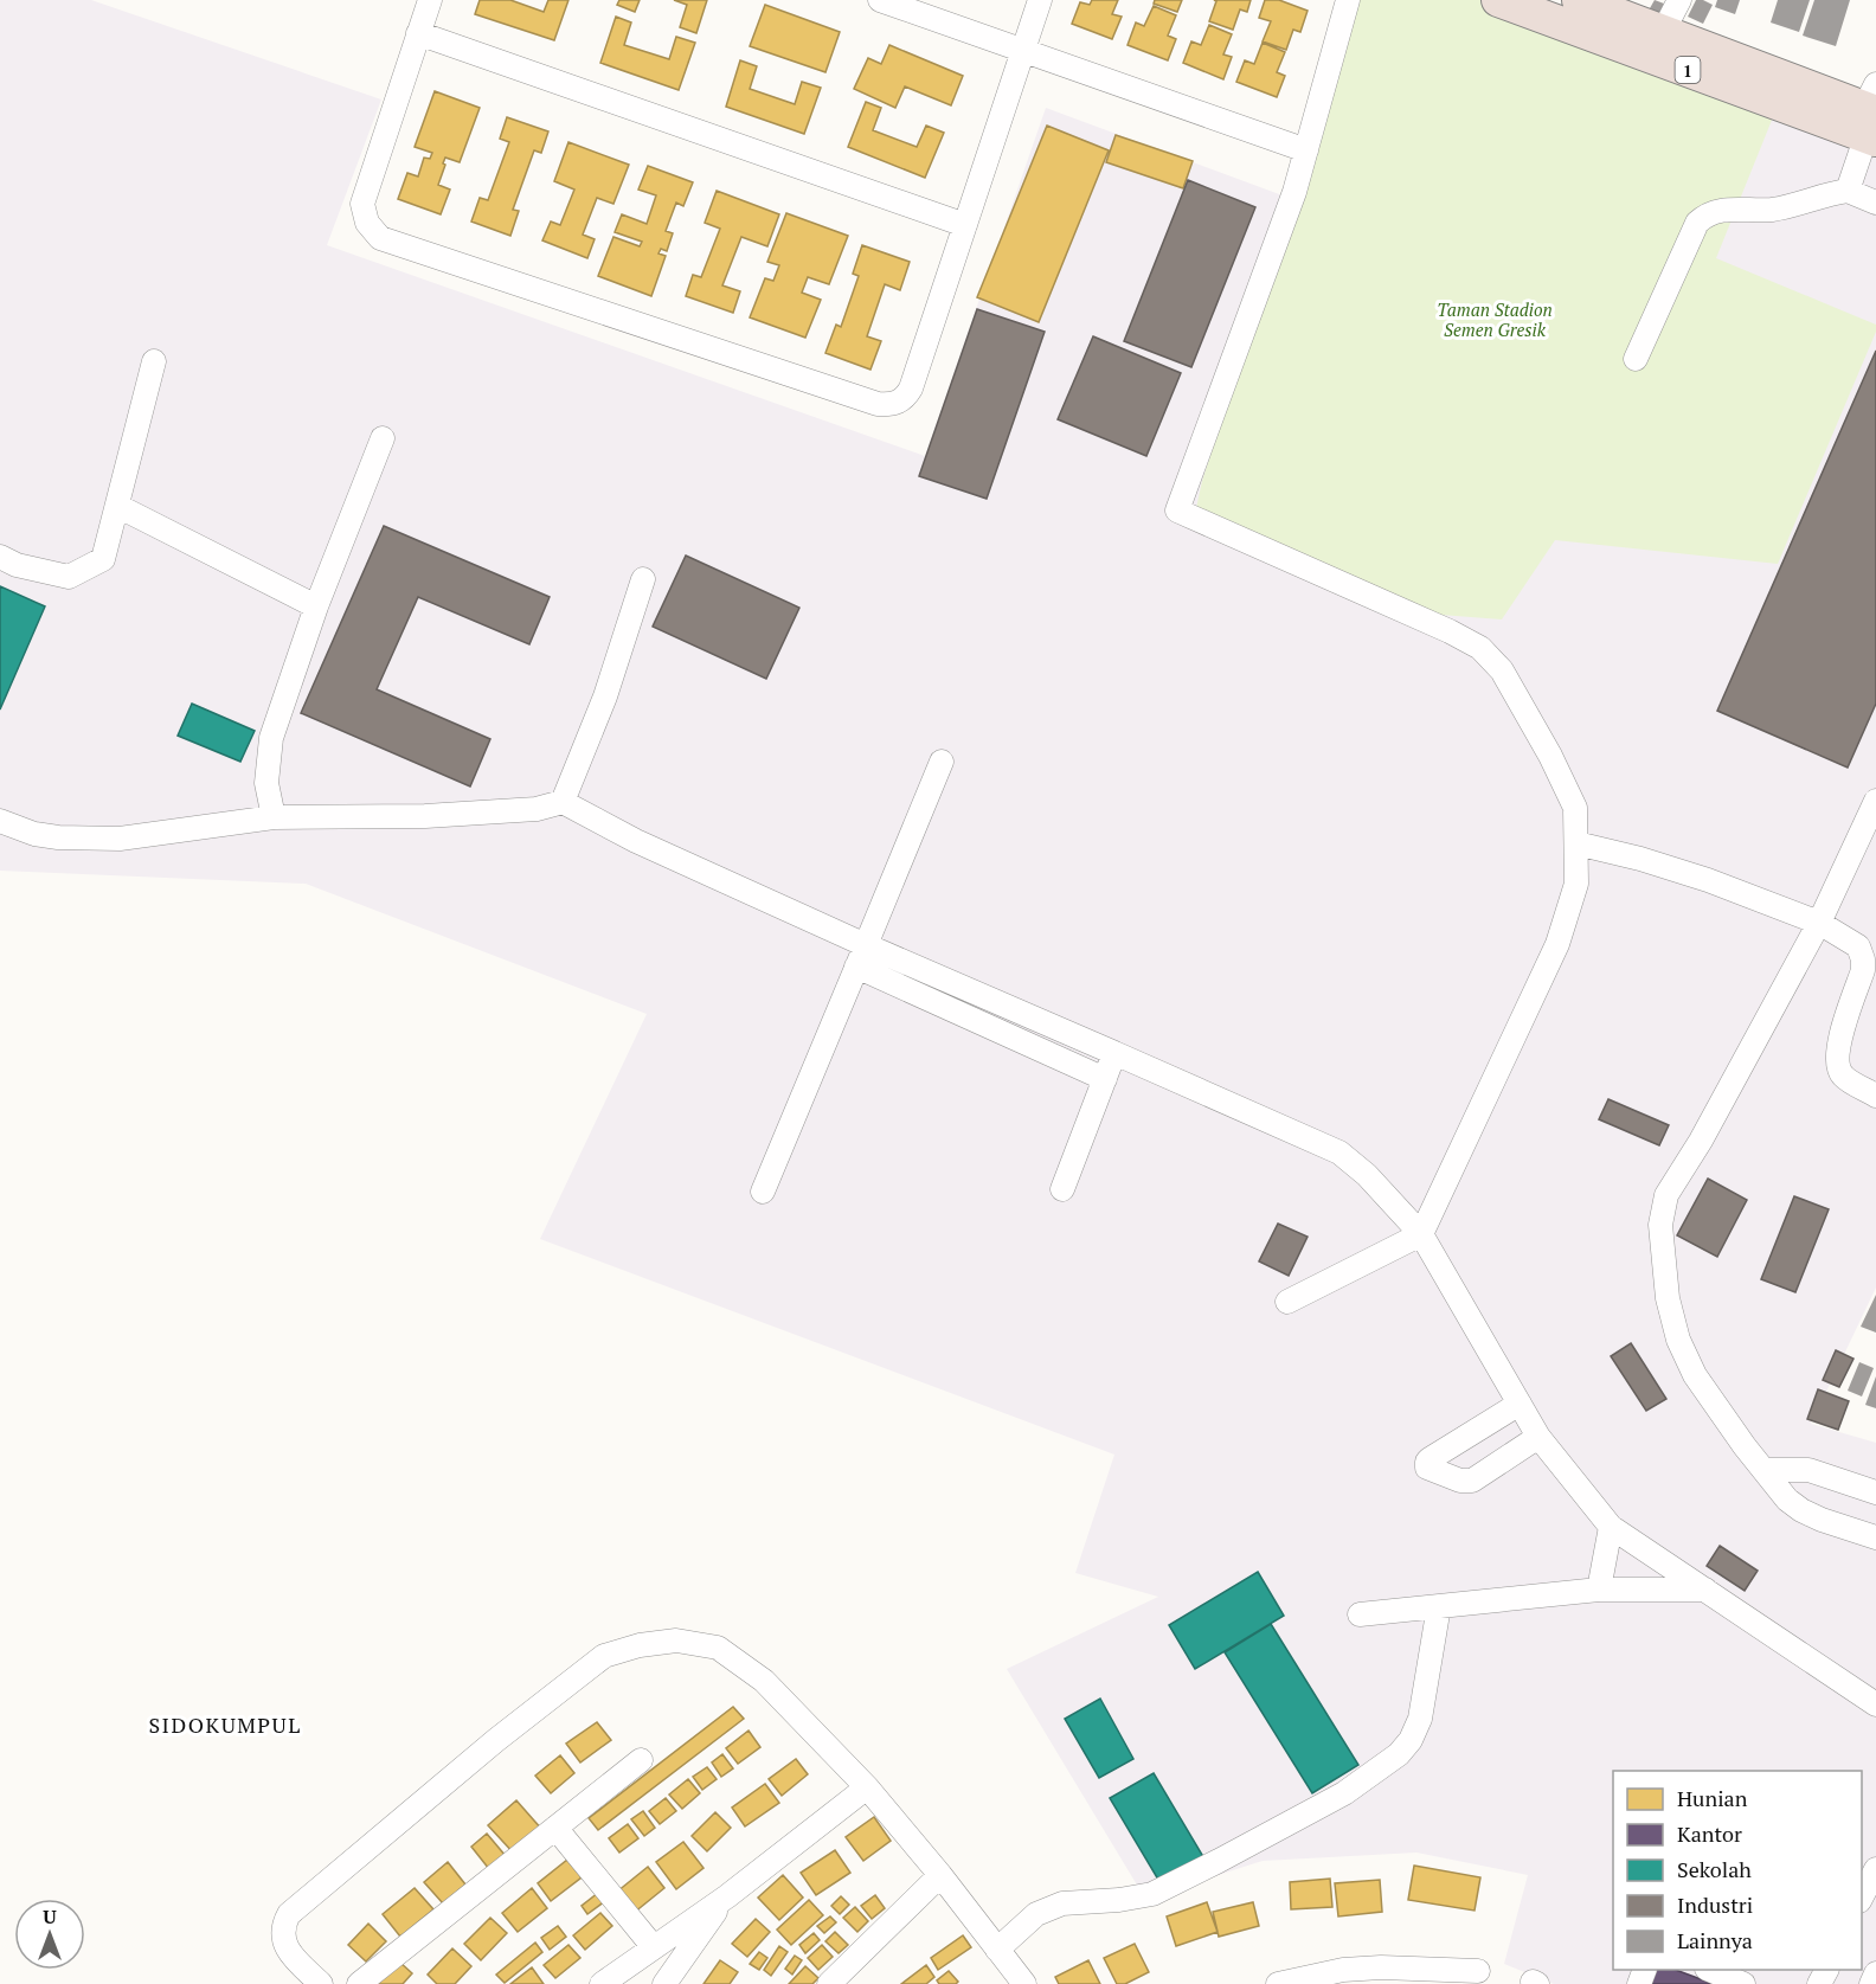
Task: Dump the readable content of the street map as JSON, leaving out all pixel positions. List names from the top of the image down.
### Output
{
  "streets": {
    "highway": ["1"]
  },
  "districts": ["SIDOKUMPUL"],
  "parks": ["Taman Stadion Semen Gresik"],
  "legend": [
    "Hunian",
    "Kantor",
    "Sekolah",
    "Industri",
    "Lainnya"
  ],
  "north": "top"
}
